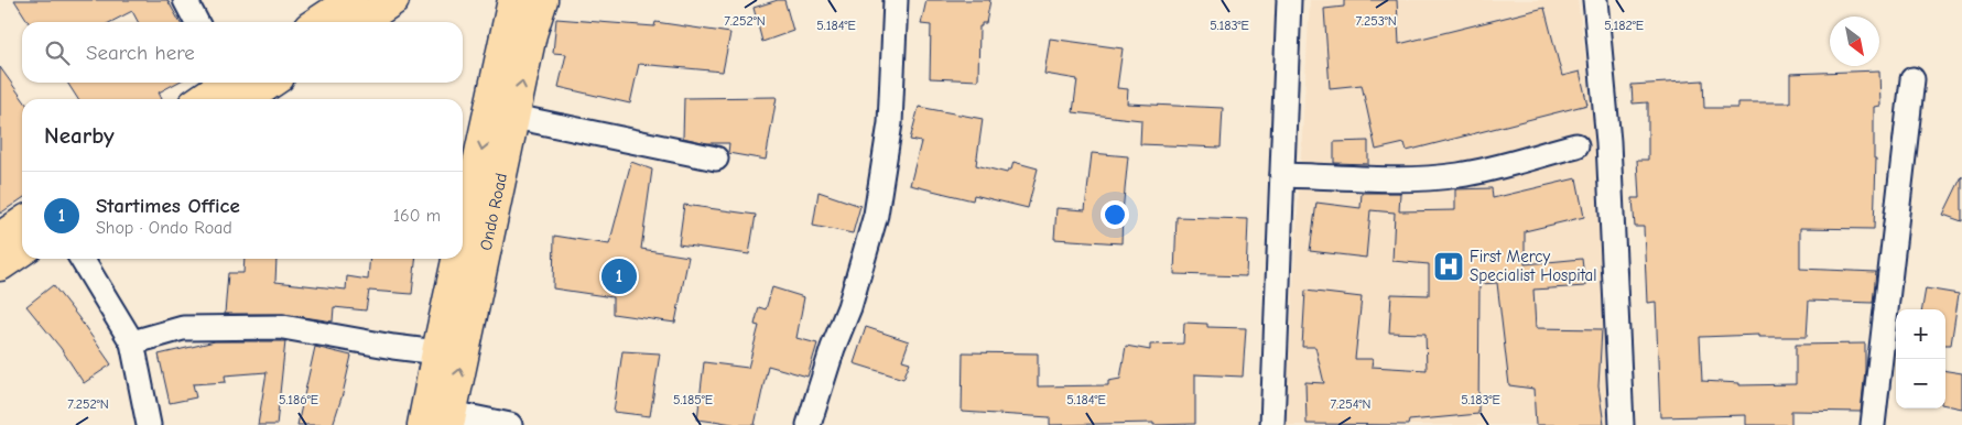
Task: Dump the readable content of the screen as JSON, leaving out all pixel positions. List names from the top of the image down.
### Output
{
  "streets": {
    "main road": ["Ondo Road"]
  },
  "places": {
    "hospital": ["First Mercy Specialist Hospital"]
  },
  "north": "bottom right",
  "page": {
    "search": "Search here",
    "heading": "Nearby",
    "list": [
      {
        "mark": "1",
        "name": "Startimes Office",
        "note": "Shop · Ondo Road",
        "value": "160 m"
      }
    ],
    "pins": "1",
    "map_buttons": ["+", "−"]
  },
  "coordinates": [
    "7.252°N",
    "7.253°N",
    "5.183°E",
    "5.184°E",
    "5.182°E",
    "5.186°E",
    "5.185°E",
    "7.254°N"
  ]
}
